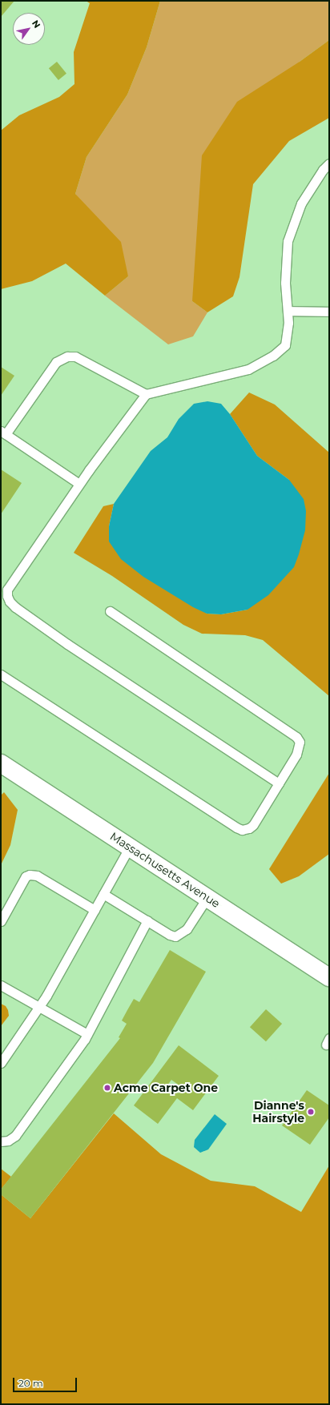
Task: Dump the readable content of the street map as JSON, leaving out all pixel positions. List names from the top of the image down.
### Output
{
  "streets": {
    "main road": ["Massachusetts Avenue"]
  },
  "places": ["Acme Carpet One", "Dianne's Hairstyle"],
  "scale_bar": "20 m",
  "north": "top right"
}
